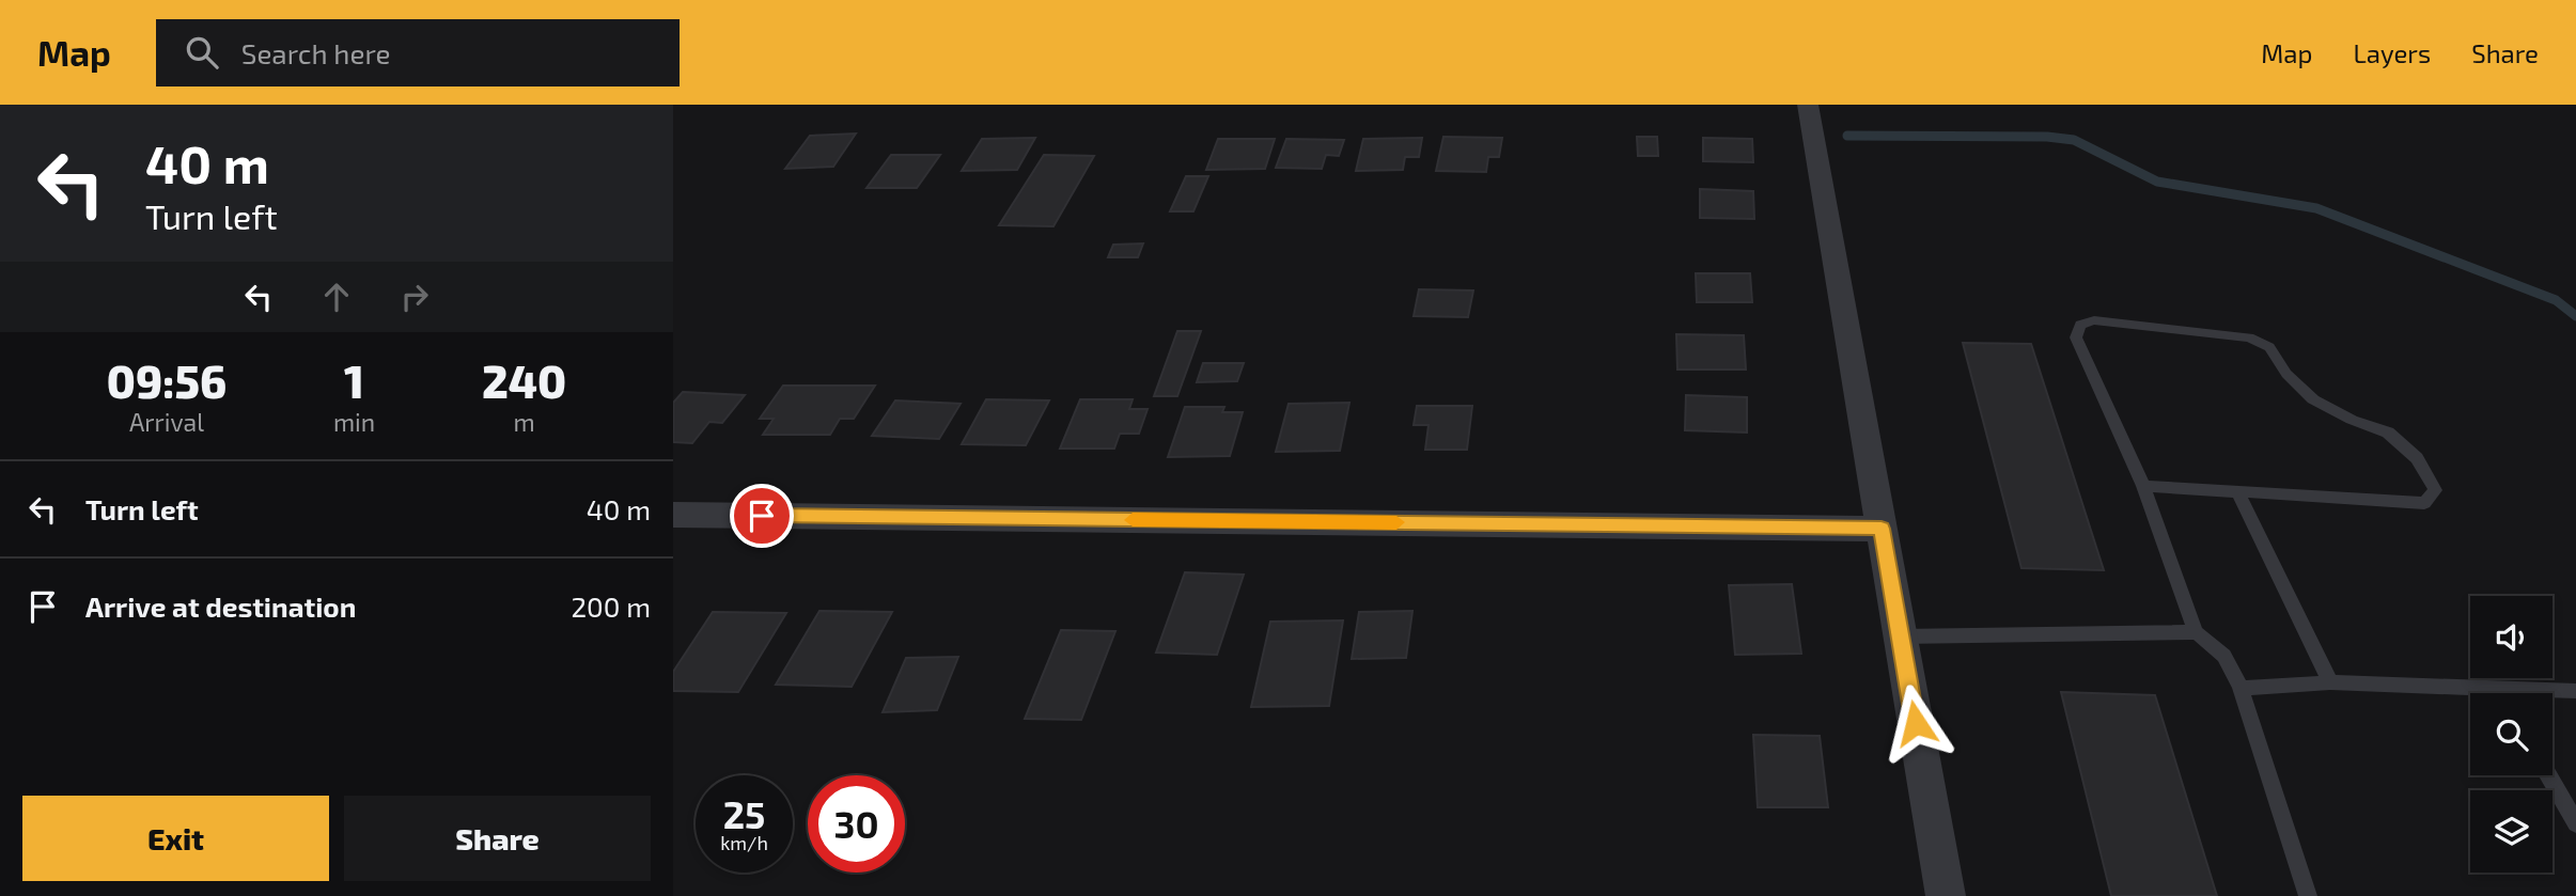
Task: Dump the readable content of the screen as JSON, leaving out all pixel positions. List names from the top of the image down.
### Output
{
  "page": {
    "header": "Map",
    "search": "Search here",
    "nav": ["Map", "Layers", "Share"],
    "turn": ["40 m", "Turn left"],
    "eta": [
      "09:56",
      "Arrival",
      "1",
      "min",
      "240",
      "m"
    ],
    "list": [
      {
        "name": "Turn left",
        "value": "40 m"
      },
      {
        "name": "Arrive at destination",
        "value": "200 m"
      }
    ],
    "speed": "25 km/h",
    "limit": "30",
    "buttons": ["Exit", "Share"]
  }
}
